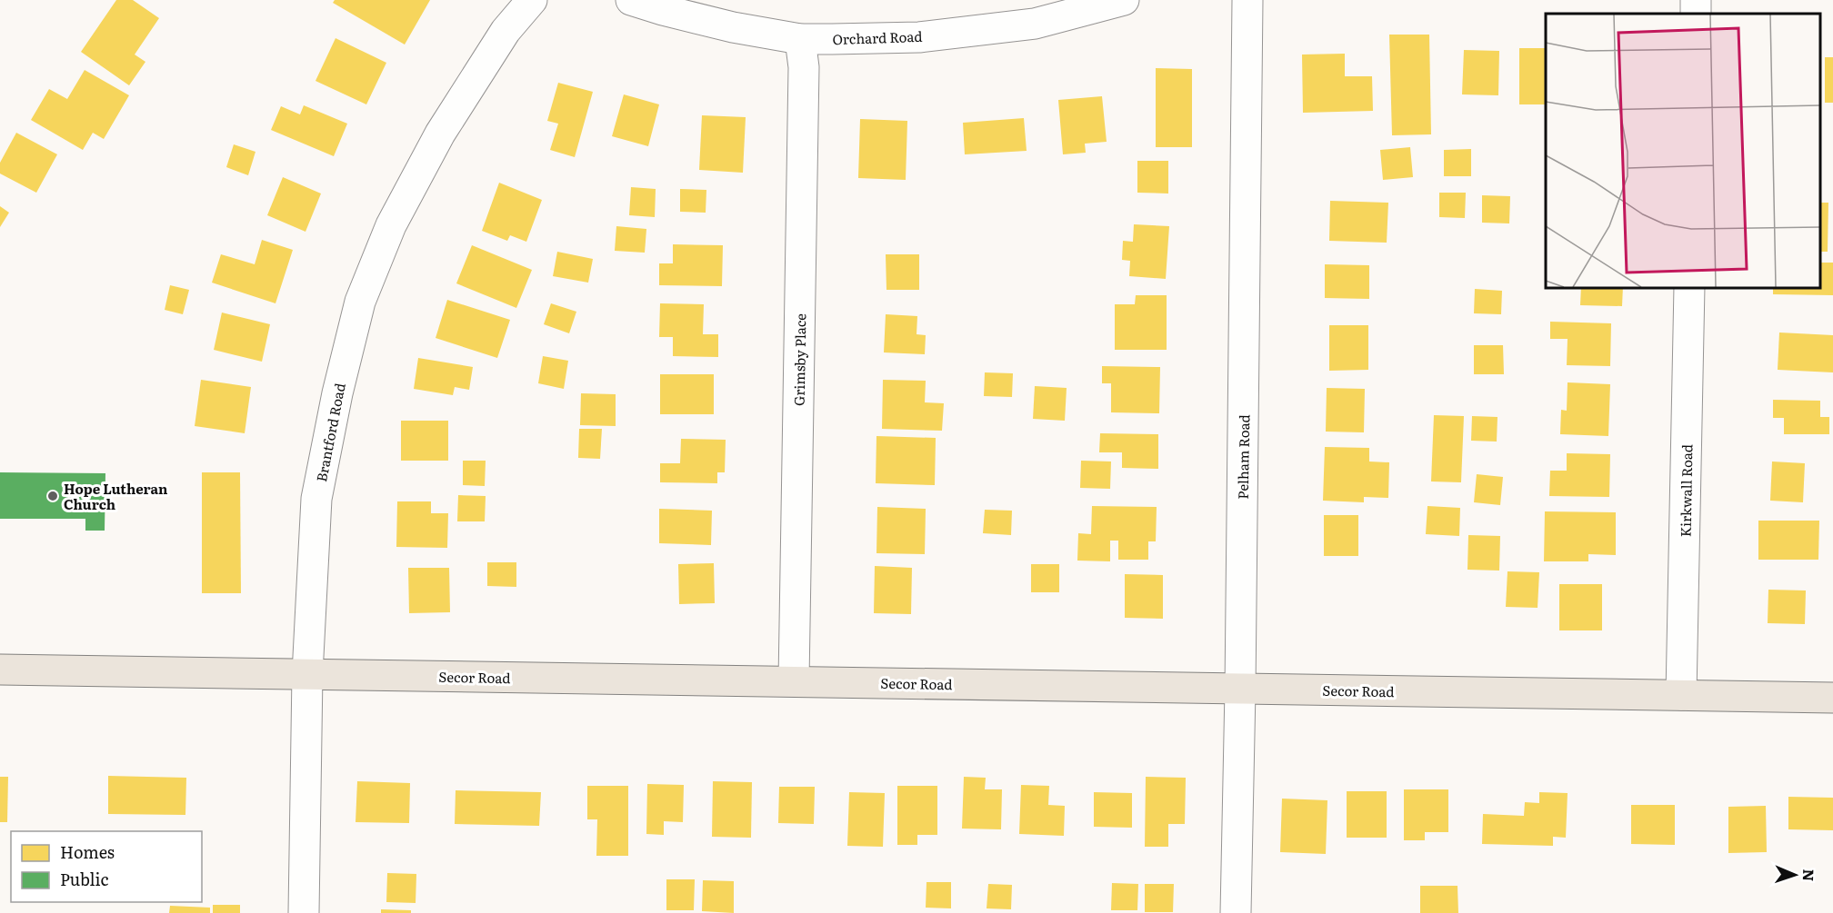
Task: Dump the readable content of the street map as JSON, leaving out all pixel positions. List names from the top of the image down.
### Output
{
  "streets": {
    "main road": ["Secor Road"],
    "street": [
      "Orchard Road",
      "Grimsby Place",
      "Brantford Road",
      "Pelham Road",
      "Kirkwall Road"
    ]
  },
  "crossings": [
    ["Orchard Road", "Grimsby Place"],
    ["Grimsby Place", "Secor Road"],
    ["Brantford Road", "Secor Road"],
    ["Pelham Road", "Secor Road"],
    ["Kirkwall Road", "Secor Road"]
  ],
  "places": ["Hope Lutheran Church"],
  "legend": ["Homes", "Public"],
  "north": "right"
}
